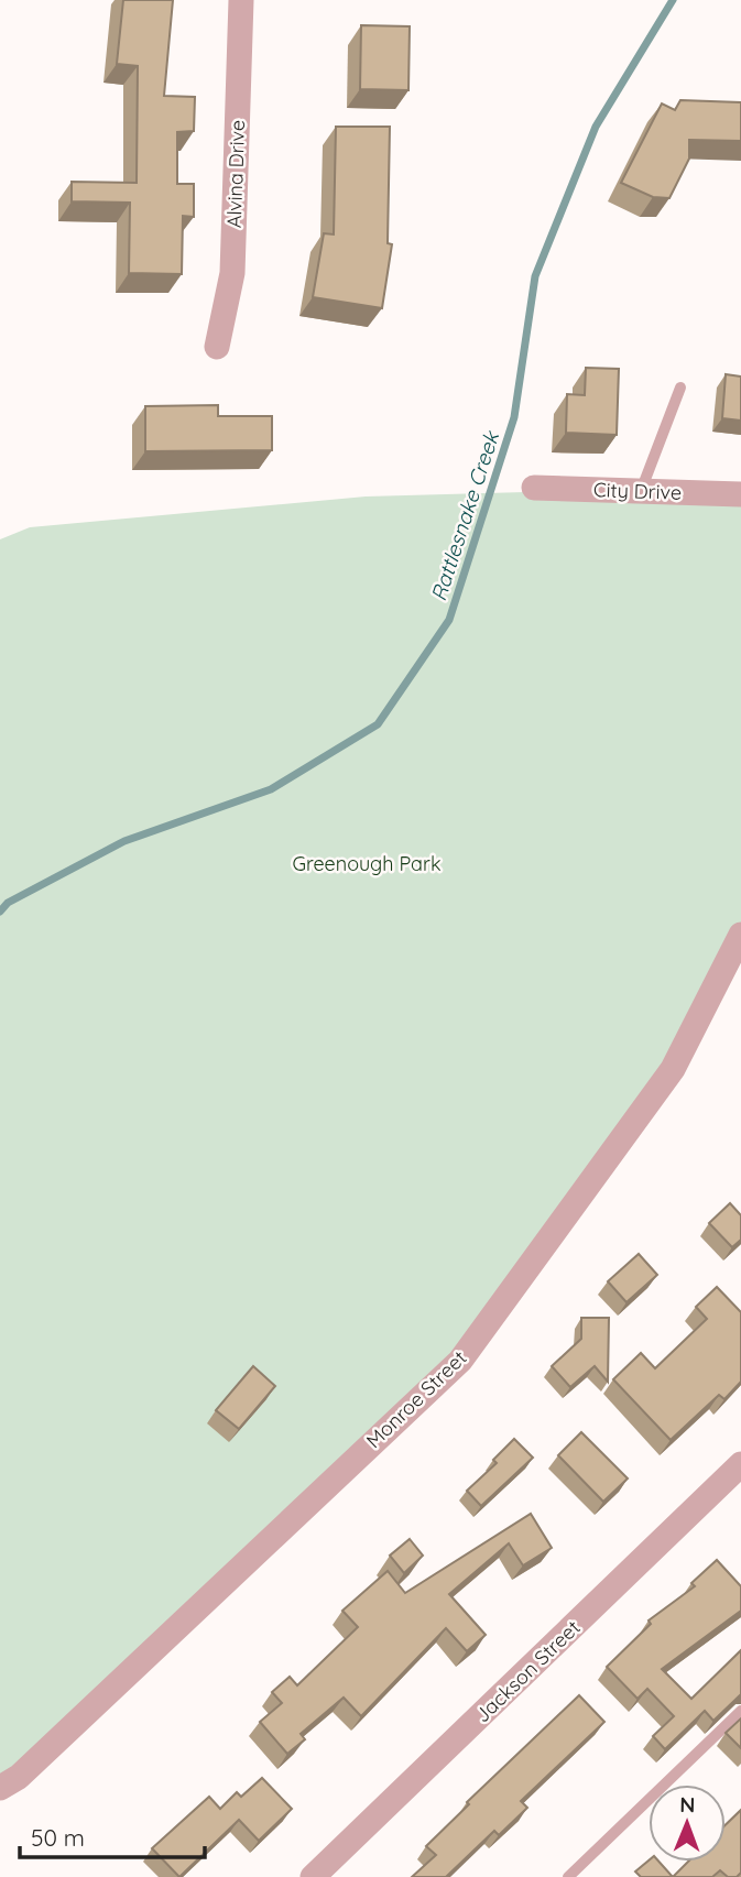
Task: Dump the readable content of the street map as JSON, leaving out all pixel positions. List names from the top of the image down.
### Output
{
  "streets": {
    "street": [
      "Alvina Drive",
      "City Drive",
      "Monroe Street",
      "Jackson Street"
    ]
  },
  "water": ["Rattlesnake Creek"],
  "parks": ["Greenough Park"],
  "scale_bar": "50 m",
  "north": "top"
}
